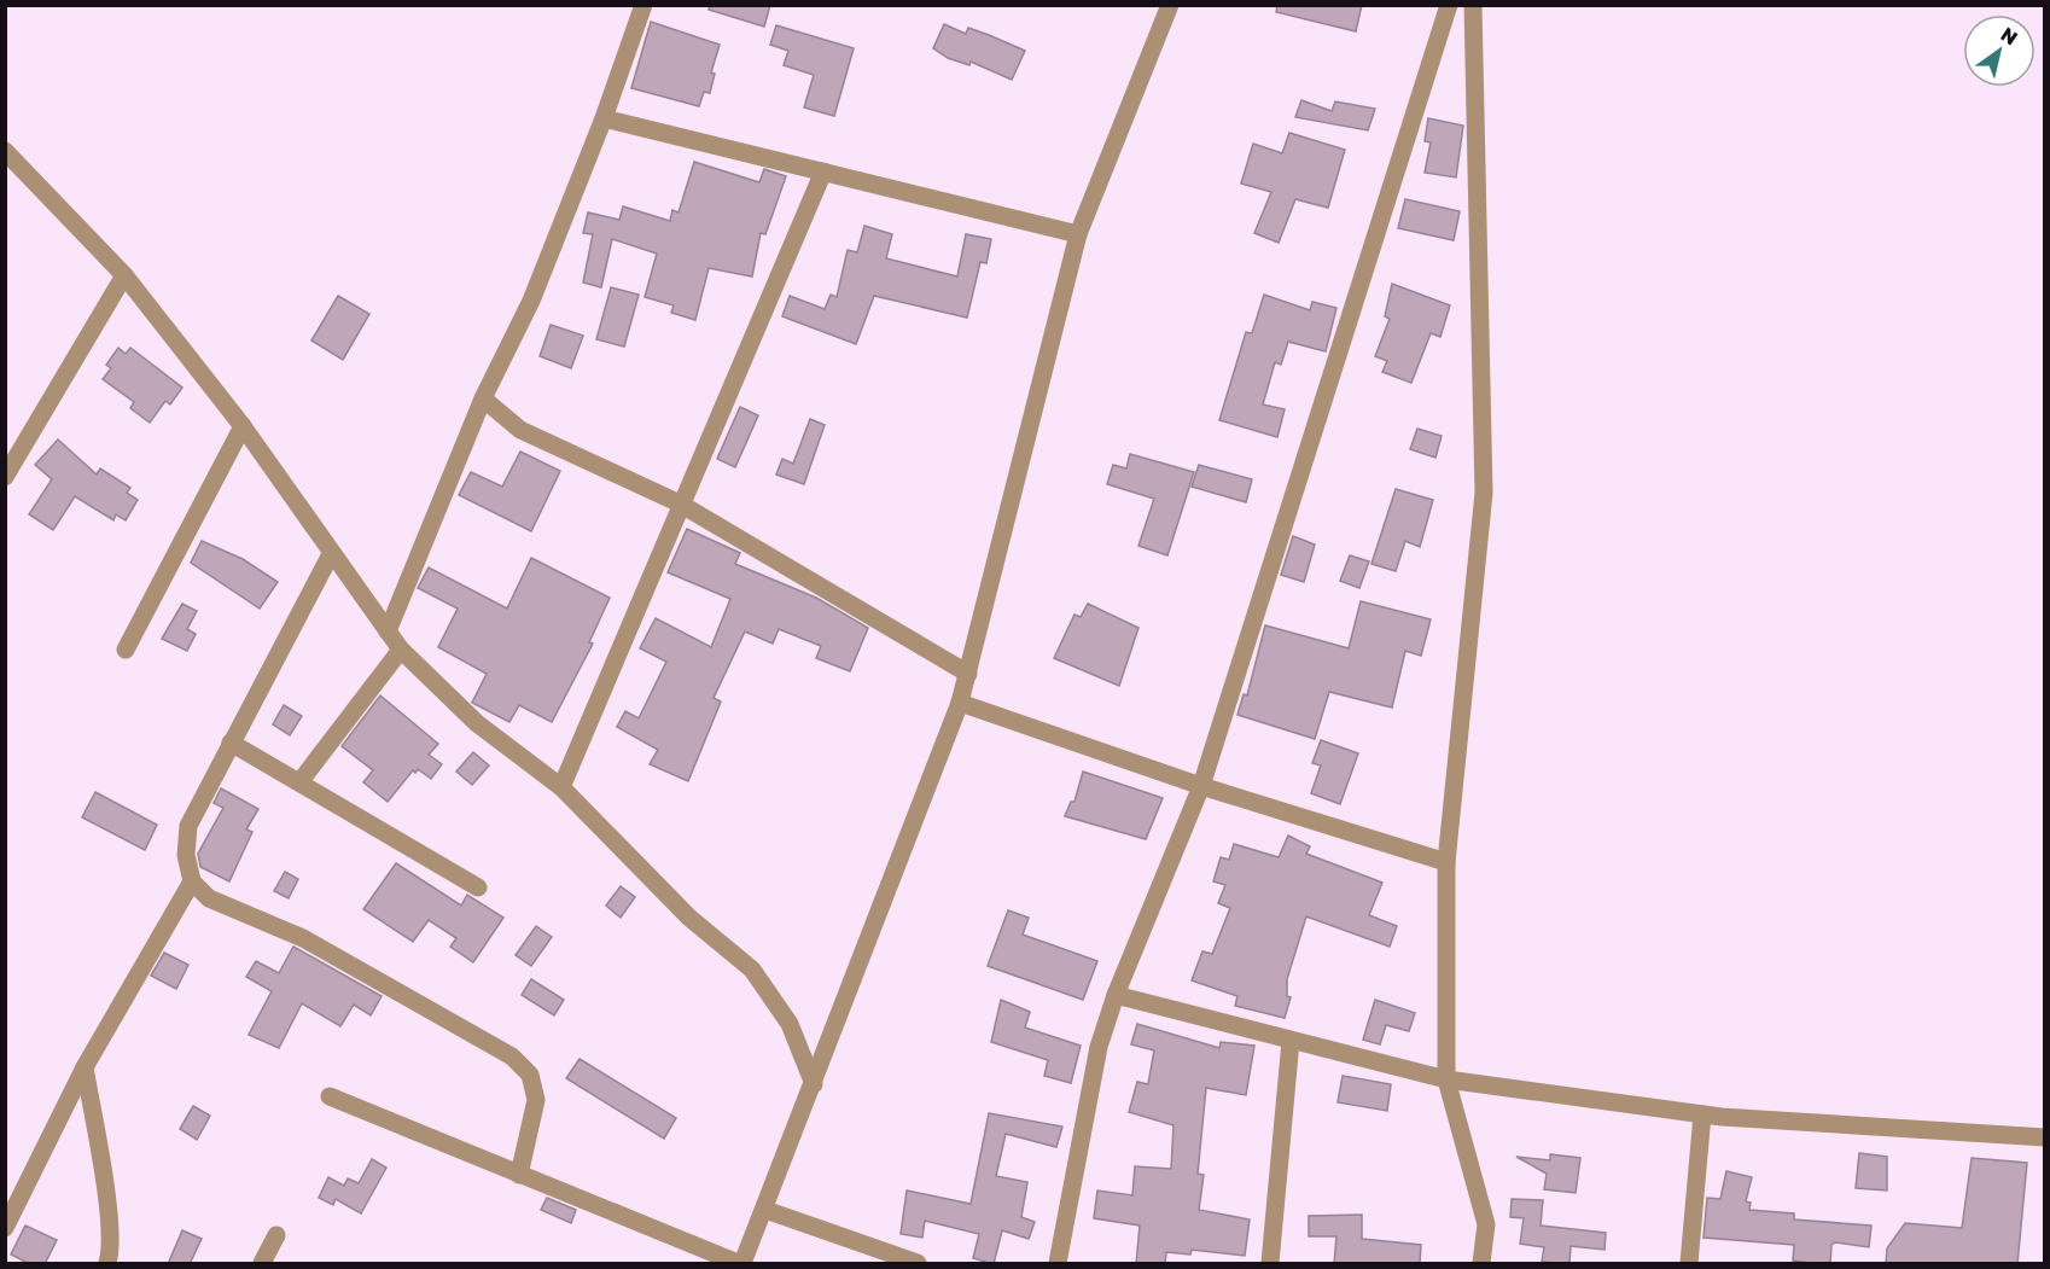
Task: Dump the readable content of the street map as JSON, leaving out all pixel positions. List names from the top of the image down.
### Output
{
  "north": "top right"
}
